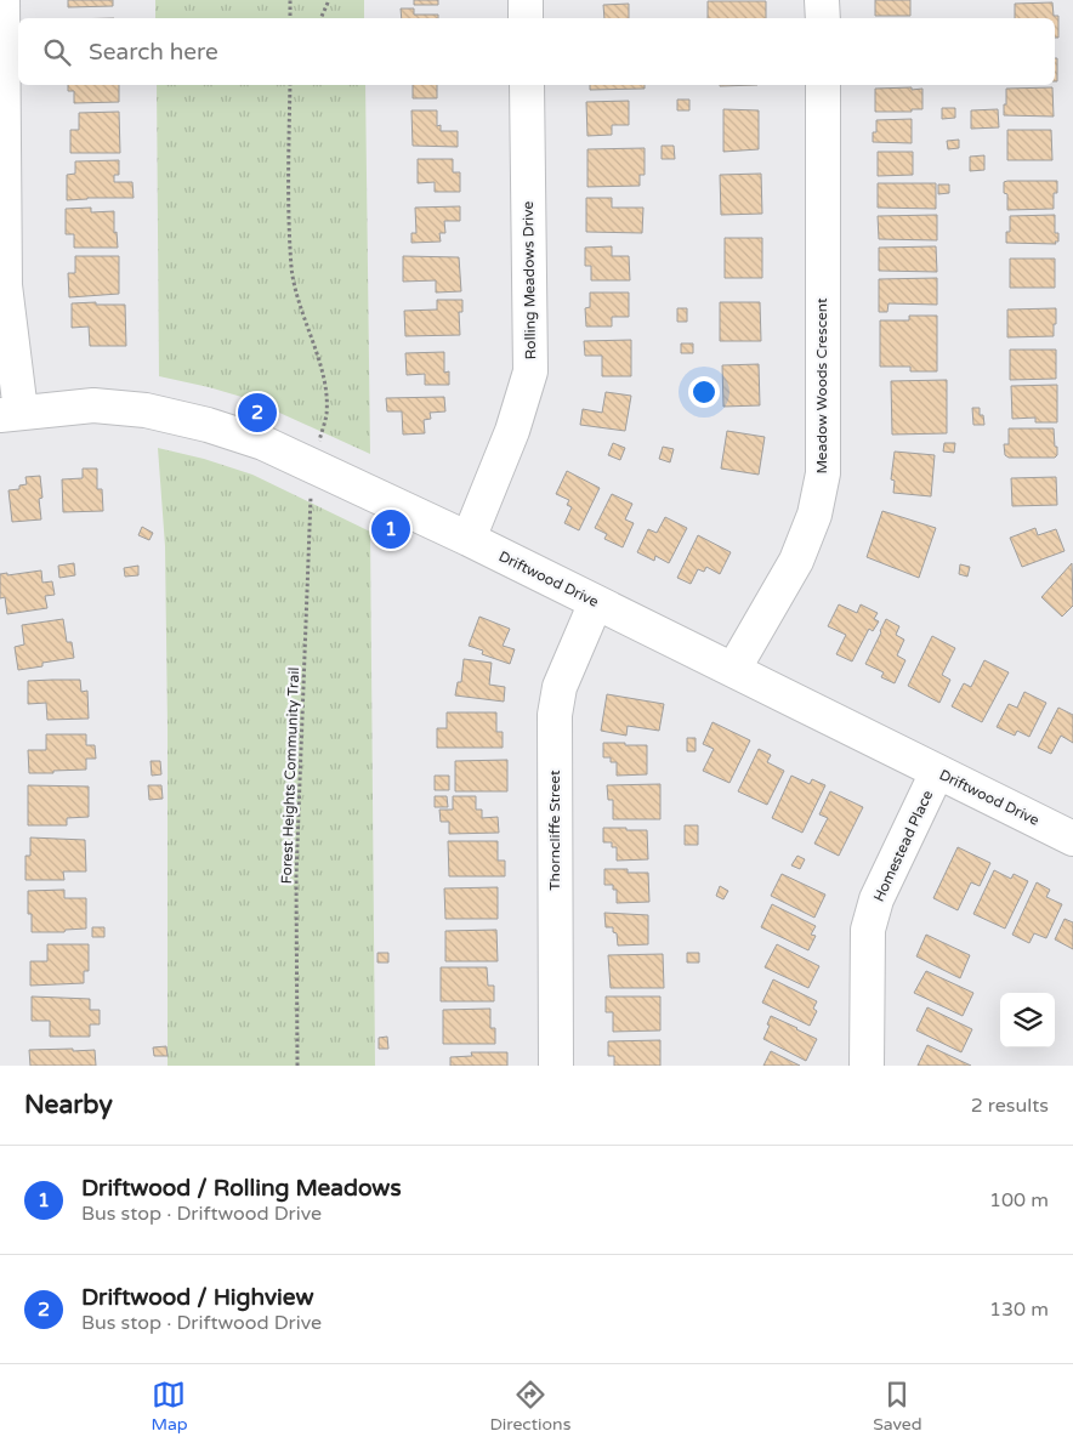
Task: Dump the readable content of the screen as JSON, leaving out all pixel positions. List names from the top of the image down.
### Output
{
  "streets": {
    "street": [
      "Rolling Meadows Drive",
      "Meadow Woods Crescent",
      "Driftwood Drive",
      "Thorncliffe Street",
      "Homestead Place"
    ],
    "path": ["Forest Heights Community Trail"]
  },
  "crossings": [
    ["Rolling Meadows Drive", "Driftwood Drive"],
    ["Meadow Woods Crescent", "Driftwood Drive"],
    ["Driftwood Drive", "Thorncliffe Street"],
    ["Driftwood Drive", "Homestead Place"]
  ],
  "page": {
    "search": "Search here",
    "pins": ["2", "1"],
    "heading": ["Nearby", "2 results"],
    "list": [
      {
        "mark": "1",
        "name": "Driftwood / Rolling Meadows",
        "note": "Bus stop · Driftwood Drive",
        "value": "100 m"
      },
      {
        "mark": "2",
        "name": "Driftwood / Highview",
        "note": "Bus stop · Driftwood Drive",
        "value": "130 m"
      }
    ],
    "nav": ["Map", "Directions", "Saved"]
  }
}
